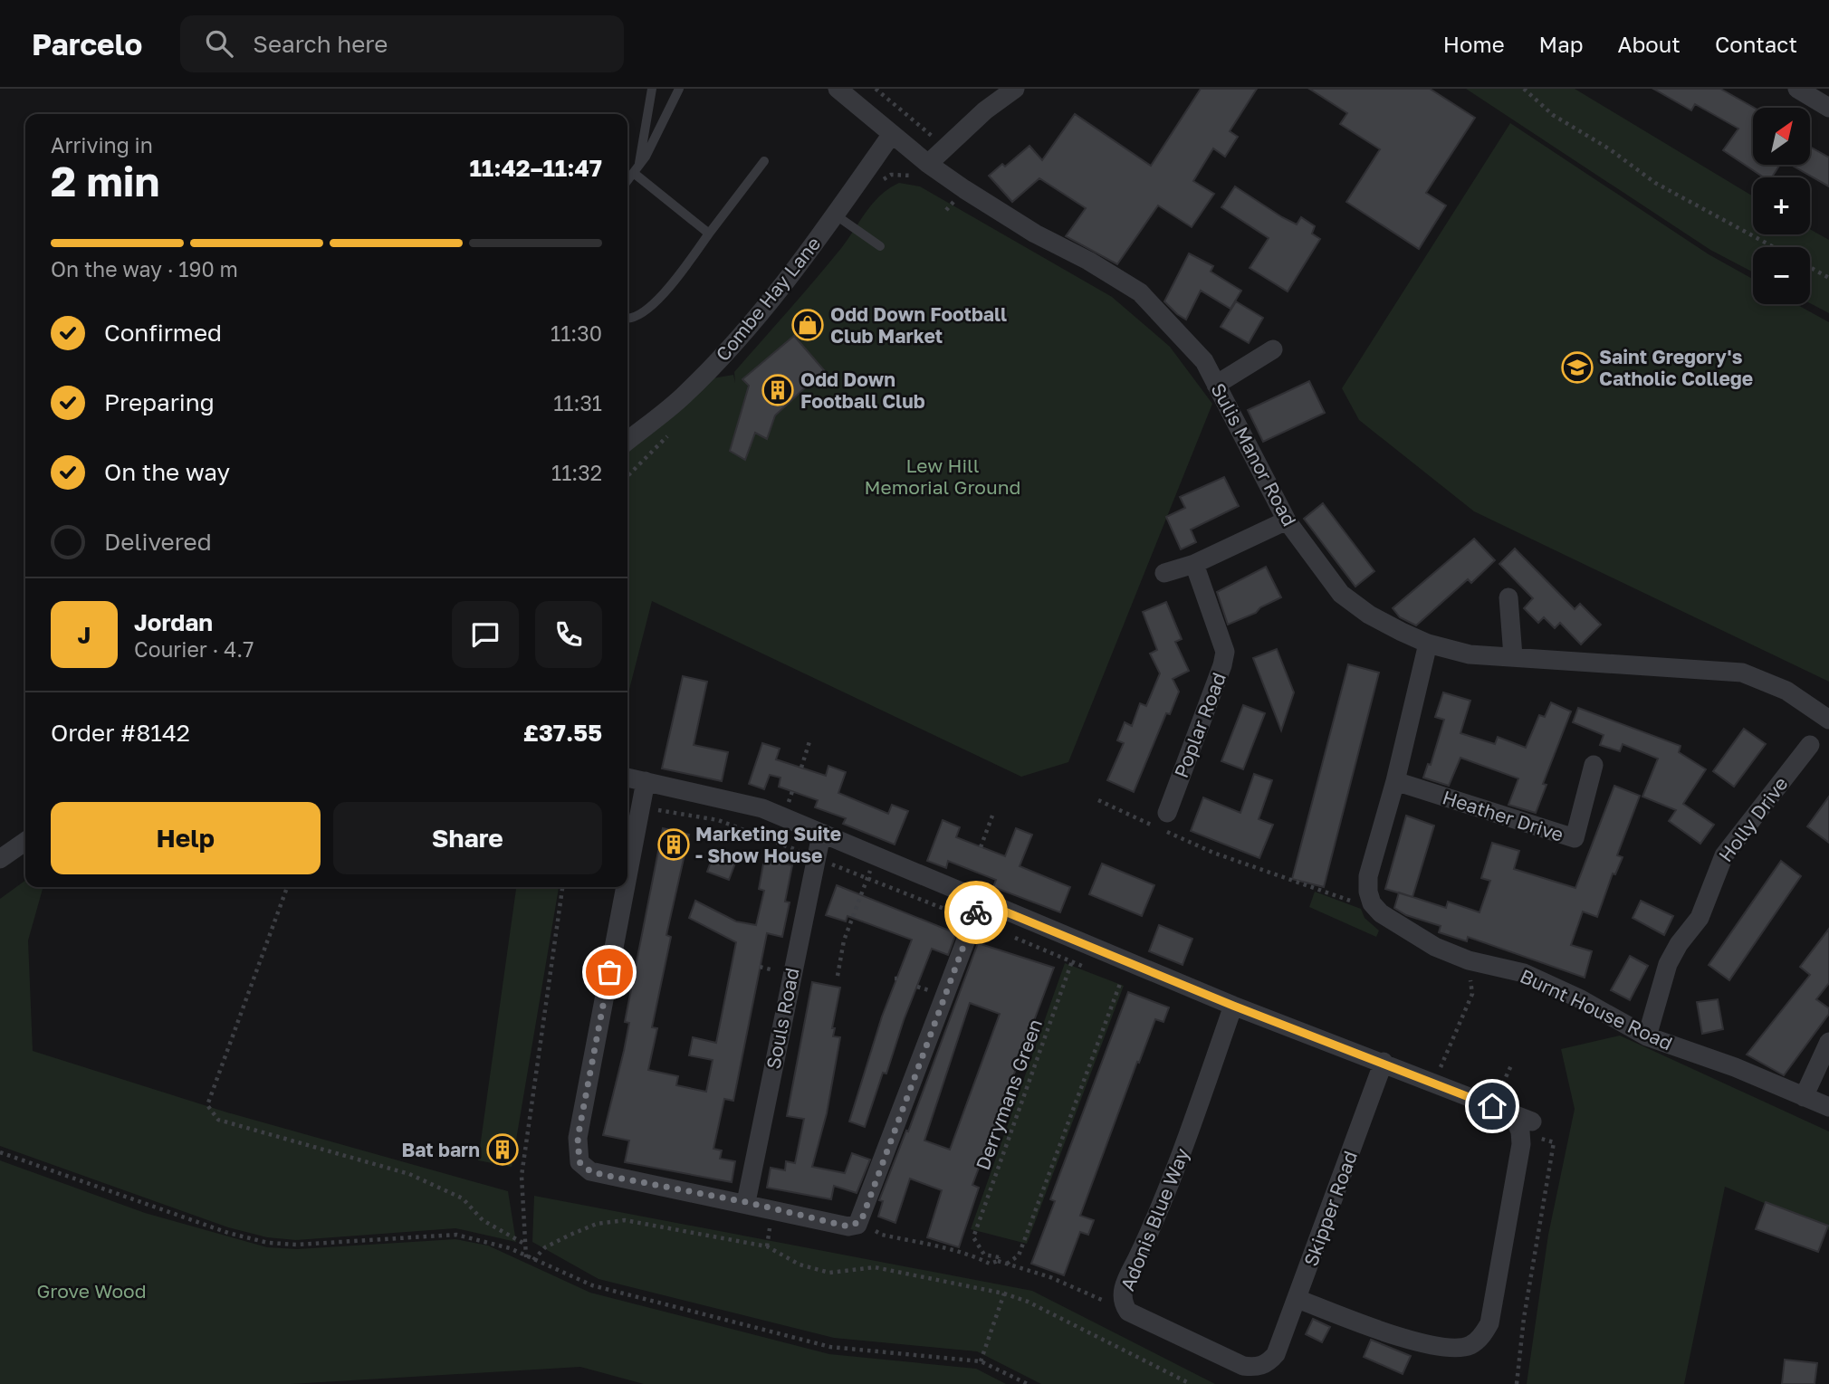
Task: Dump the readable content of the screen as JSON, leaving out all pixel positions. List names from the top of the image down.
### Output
{
  "streets": {
    "street": [
      "Combe Hay Lane",
      "Sulis Manor Road",
      "Poplar Road",
      "Heather Drive",
      "Holly Drive",
      "Burnt House Road",
      "Souls Road",
      "Skipper Road",
      "Adonis Blue Way"
    ],
    "path": ["Derrymans Green"]
  },
  "crossings": [
    ["Combe Hay Lane", "Sulis Manor Road"],
    ["Holly Drive", "Burnt House Road"],
    ["Skipper Road", "Adonis Blue Way"]
  ],
  "parks": ["Lew Hill Memorial Ground", "Grove Wood"],
  "places": {
    "shop": ["Odd Down Football Club Market"],
    "school or university": ["Saint Gregory's Catholic College"],
    "building": ["Odd Down Football Club", "Marketing Suite - Show House", "Bat barn"]
  },
  "north": "top right",
  "page": {
    "header": "Parcelo",
    "search": "Search here",
    "nav": [
      "Home",
      "Map",
      "About",
      "Contact"
    ],
    "map_buttons": ["+", "−"],
    "heading": ["2 min", "Arriving in", "11:42–11:47"],
    "panel": [
      "Jordan",
      "Courier · 4.7",
      "Order #8142",
      "£37.55"
    ],
    "bar": "On the way · 190 m",
    "list": [
      ["Confirmed", "11:30"],
      ["Preparing", "11:31"],
      ["On the way", "11:32"],
      "Delivered"
    ],
    "round": "J",
    "buttons": ["Help", "Share"]
  }
}
